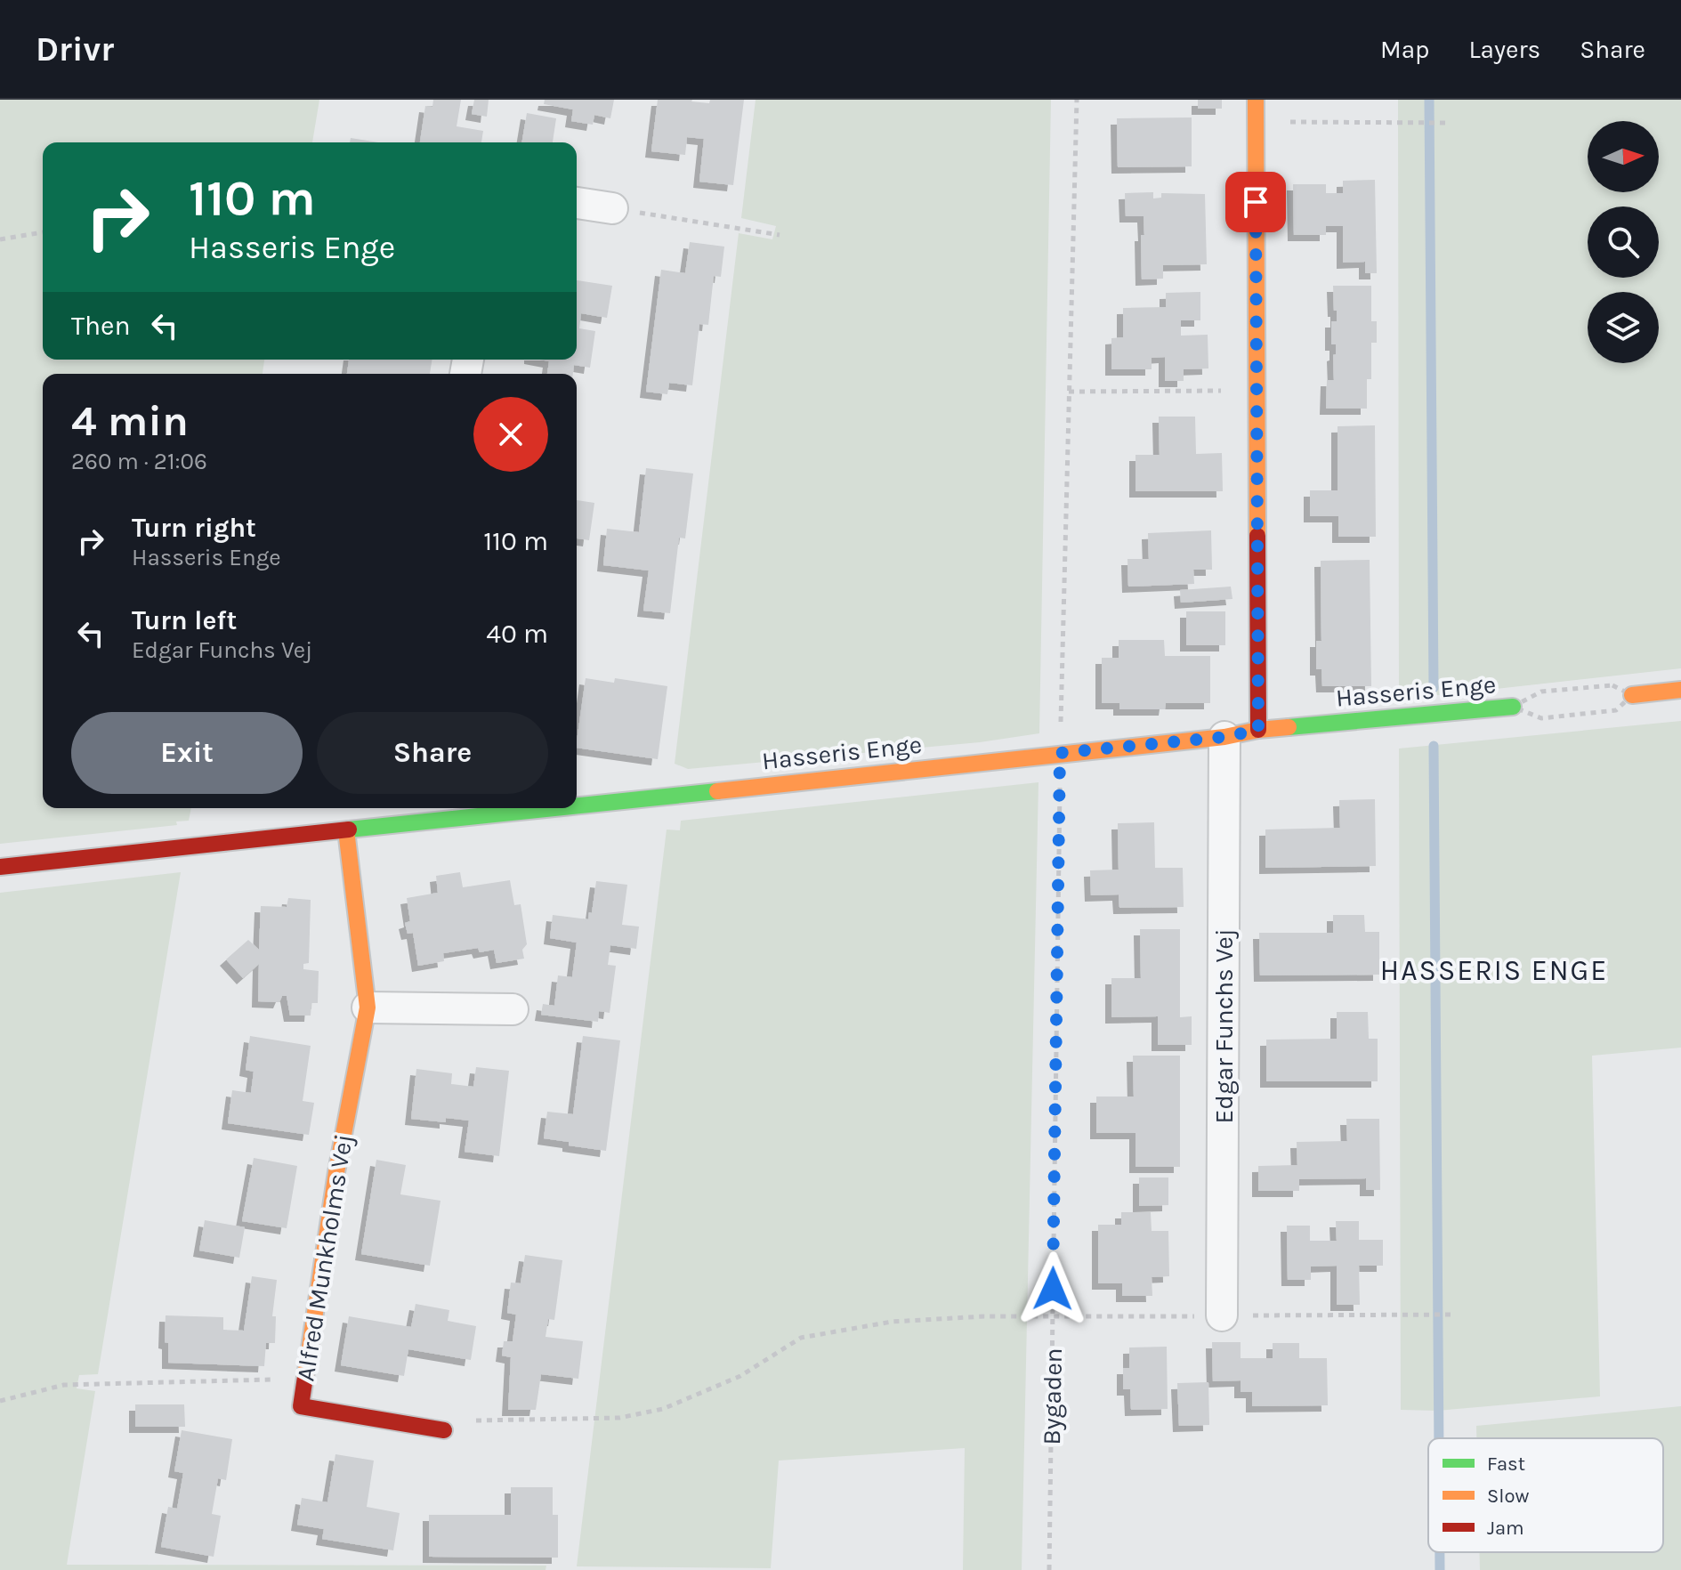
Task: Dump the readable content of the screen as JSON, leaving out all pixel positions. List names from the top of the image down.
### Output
{
  "streets": {
    "street": ["Hasseris Enge", "Edgar Funchs Vej", "Alfred Munkholms Vej"],
    "path": ["Bygaden"]
  },
  "crossings": [
    ["Hasseris Enge", "Edgar Funchs Vej"],
    ["Hasseris Enge", "Alfred Munkholms Vej"],
    ["Hasseris Enge", "Bygaden"]
  ],
  "districts": ["HASSERIS ENGE"],
  "legend": ["Fast", "Slow", "Jam"],
  "north": "right",
  "page": {
    "header": "Drivr",
    "nav": ["Map", "Layers", "Share"],
    "turn": ["110 m", "Hasseris Enge"],
    "then": "Then",
    "heading": ["4 min", "260 m · 21:06"],
    "list": [
      {
        "name": "Turn right",
        "note": "Hasseris Enge",
        "value": "110 m"
      },
      {
        "name": "Turn left",
        "note": "Edgar Funchs Vej",
        "value": "40 m"
      }
    ],
    "buttons": ["Exit", "Share"]
  }
}
